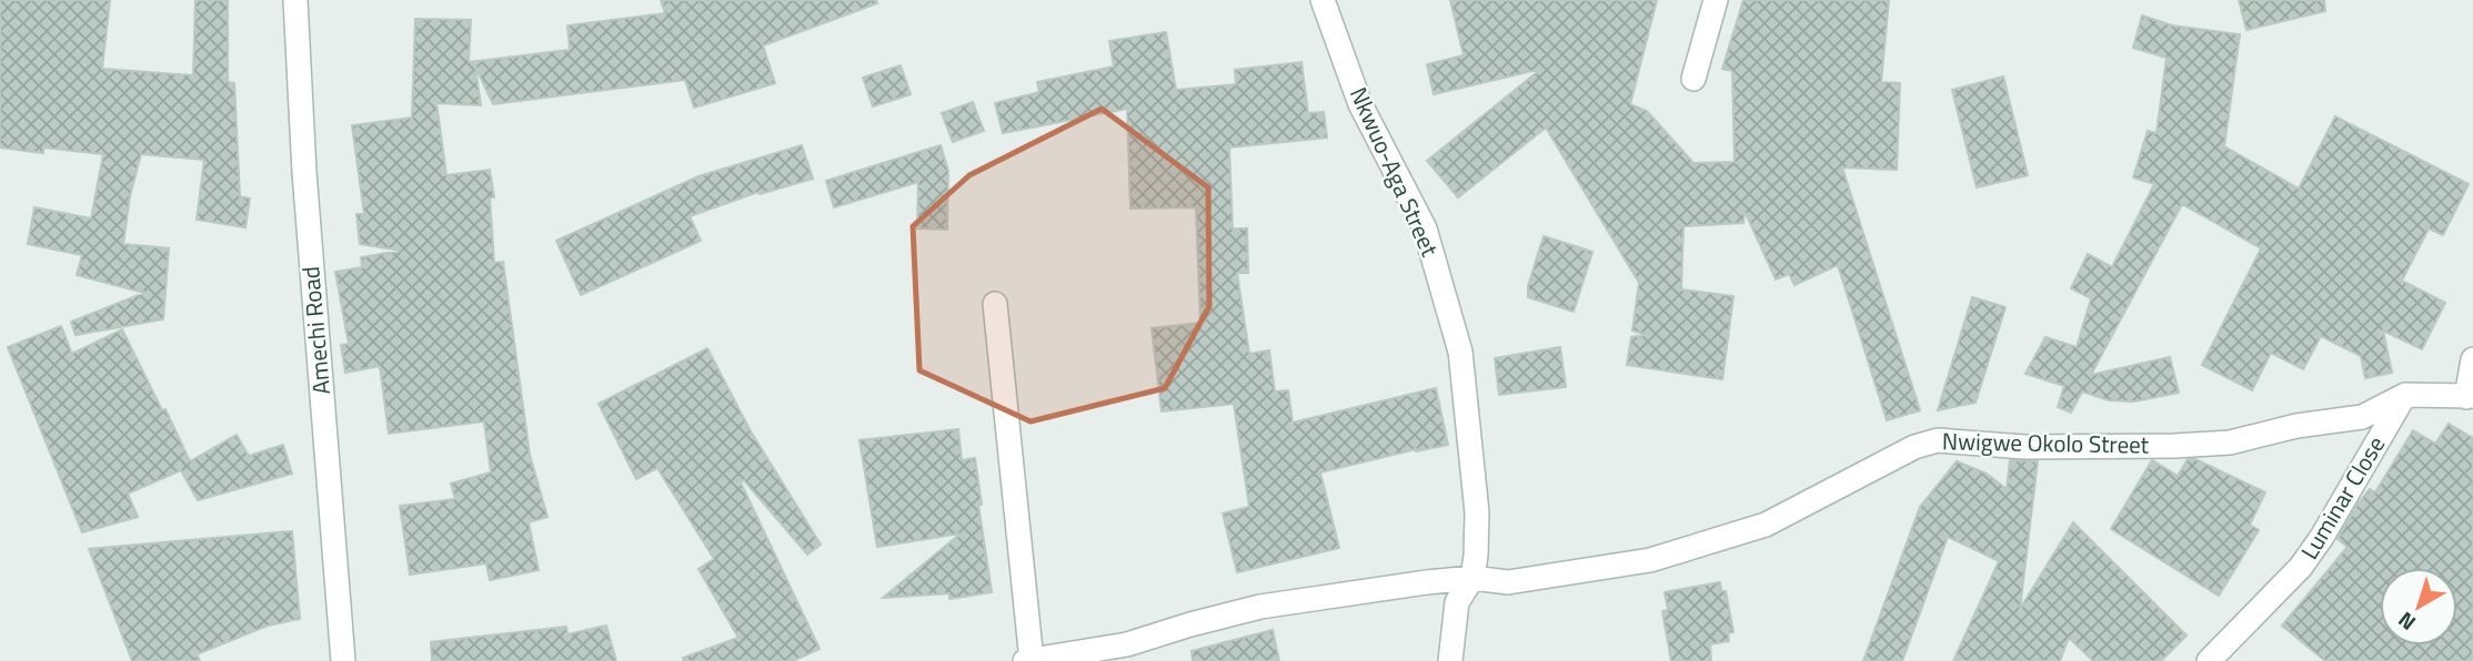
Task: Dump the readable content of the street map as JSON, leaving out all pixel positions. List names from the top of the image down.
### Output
{
  "streets": {
    "street": [
      "Nkwuo-Aga Street",
      "Amechi Road",
      "Nwigwe Okolo Street",
      "Luminar Close"
    ]
  },
  "crossings": [
    ["Nkwuo-Aga Street", "Nwigwe Okolo Street"],
    ["Nwigwe Okolo Street", "Luminar Close"]
  ],
  "north": "bottom left"
}
